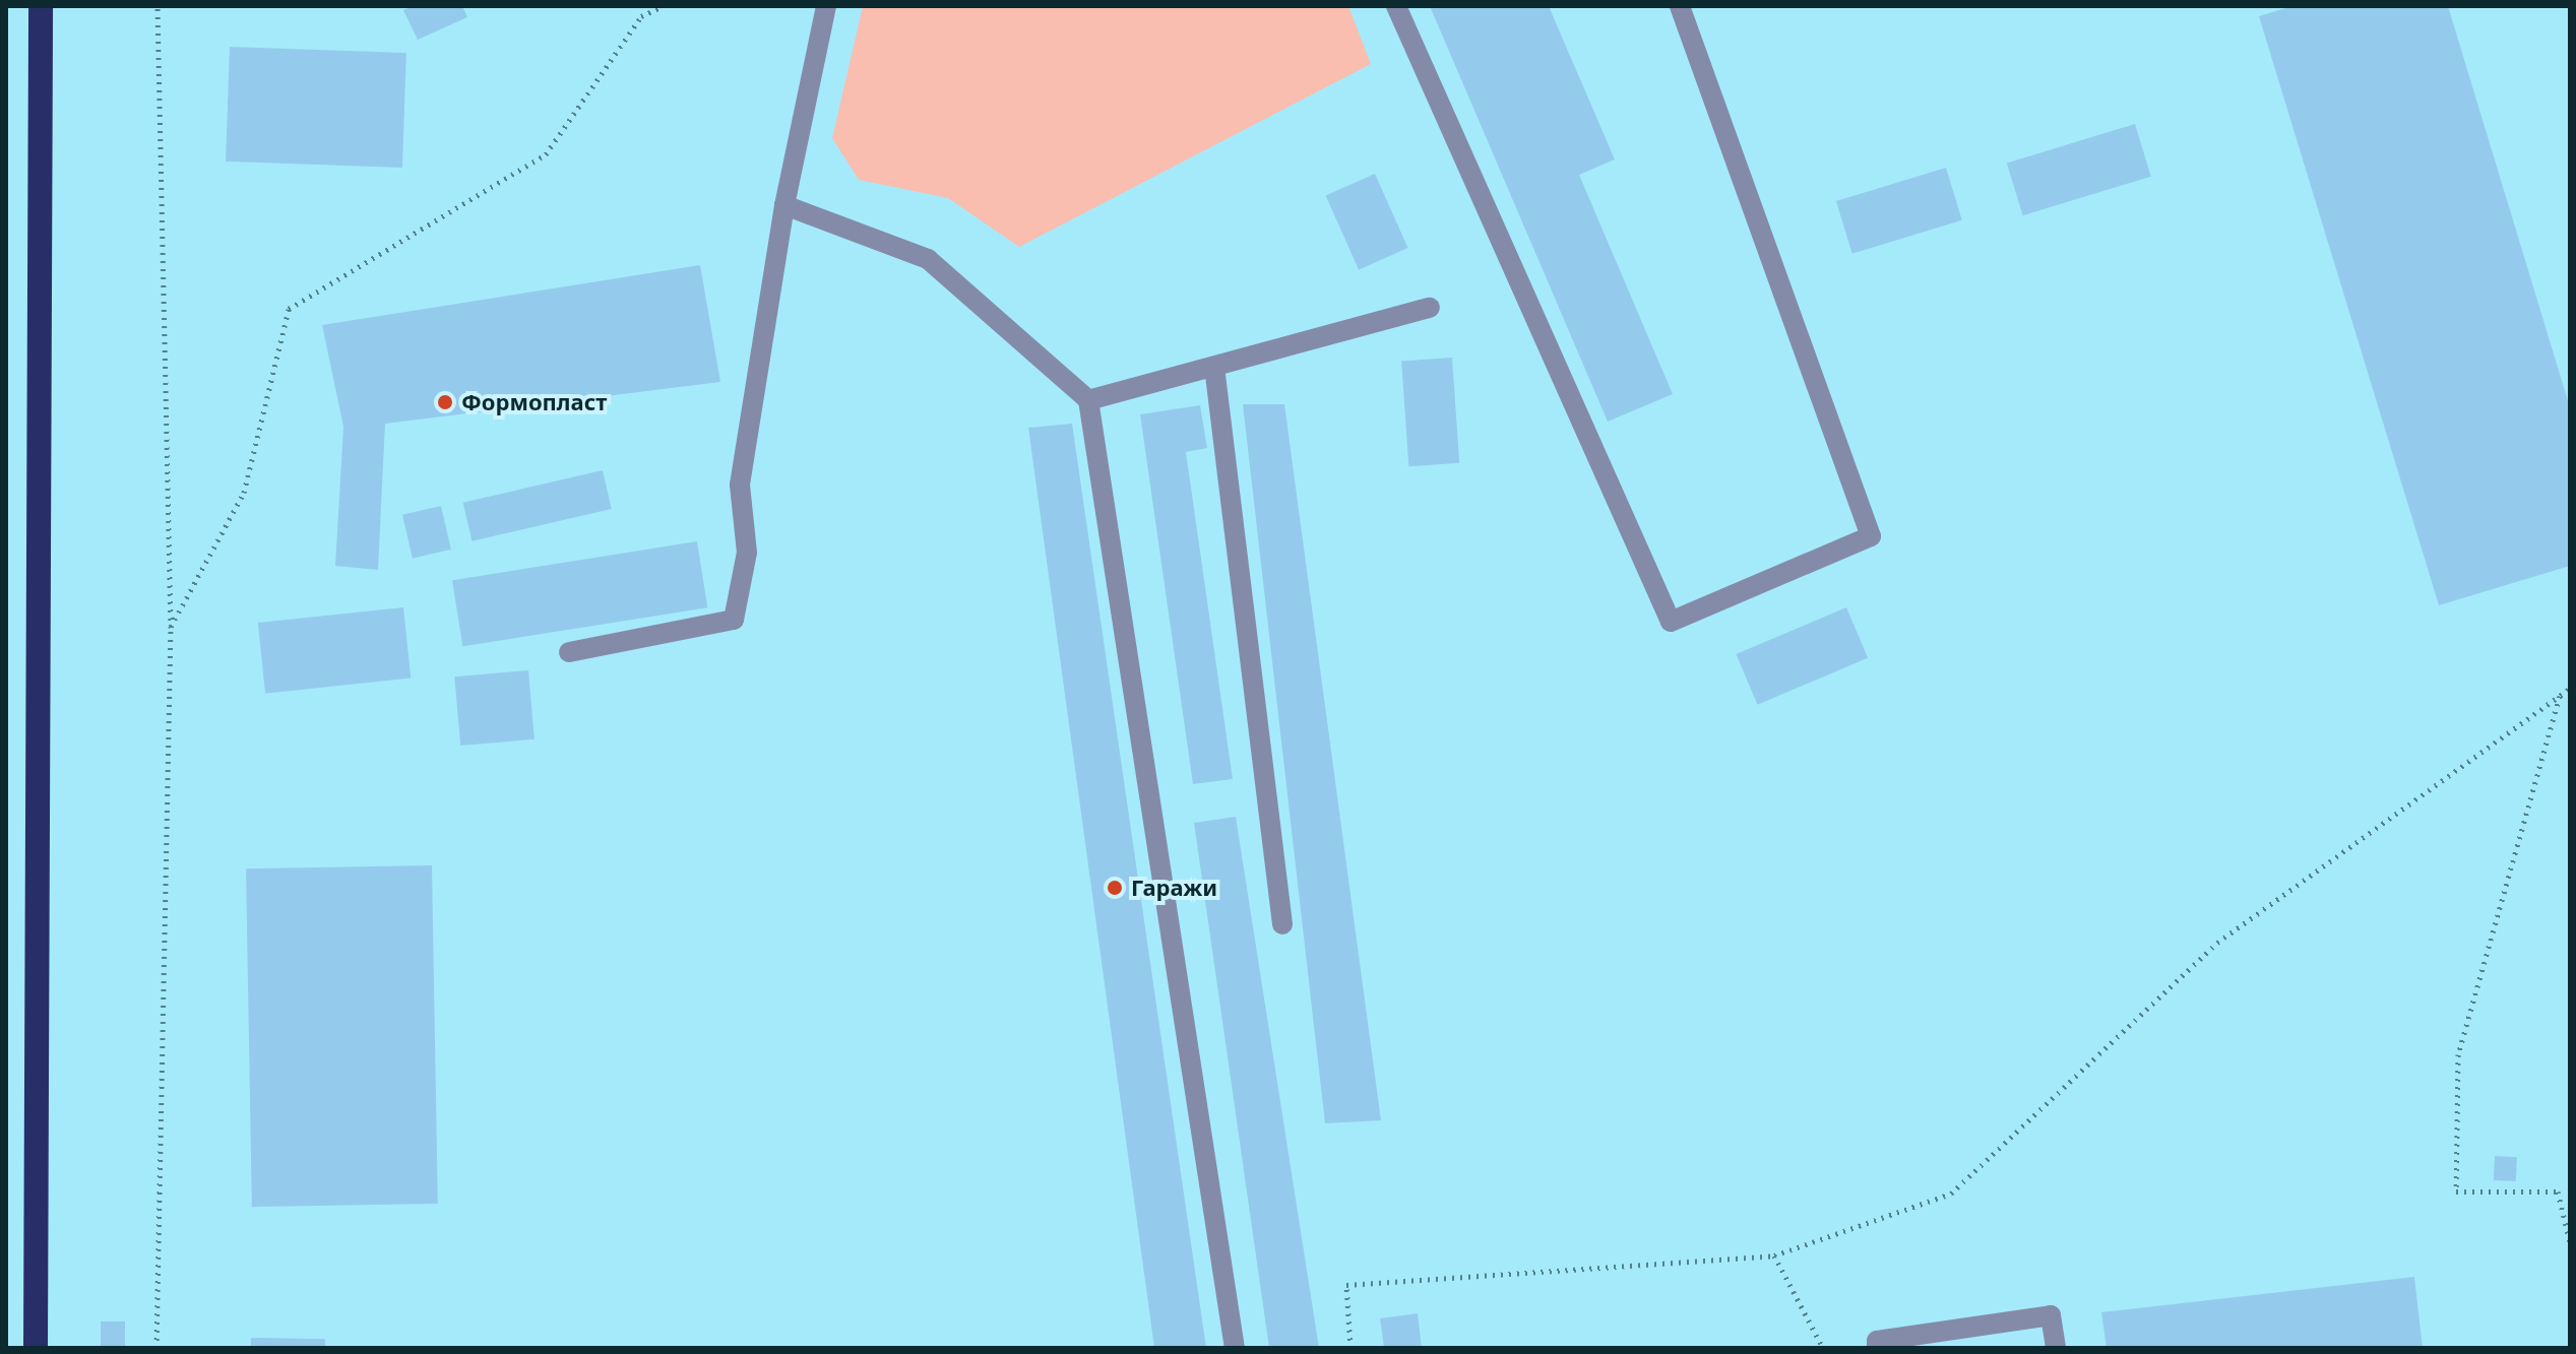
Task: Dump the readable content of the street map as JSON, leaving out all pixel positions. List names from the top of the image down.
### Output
{
  "places": ["Формопласт", "Гаражи"]
}
